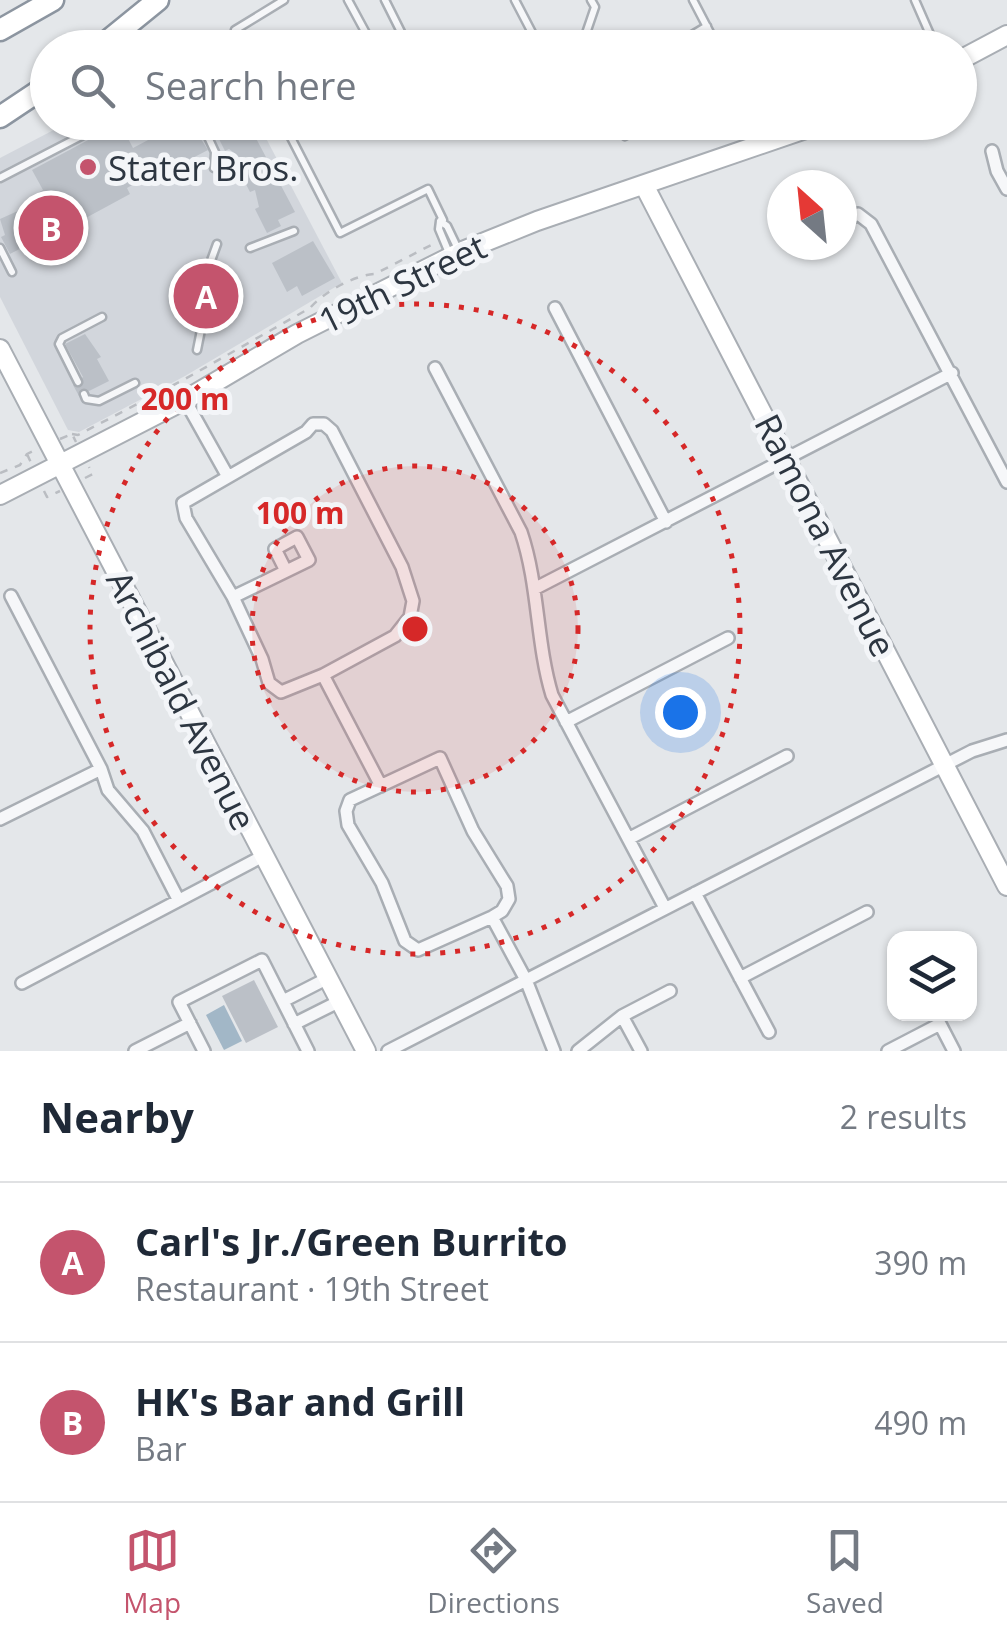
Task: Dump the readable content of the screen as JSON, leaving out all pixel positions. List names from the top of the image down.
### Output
{
  "streets": {
    "main road": ["19th Street", "Ramona Avenue", "Archibald Avenue"]
  },
  "crossings": [
    ["19th Street", "Ramona Avenue"],
    ["19th Street", "Archibald Avenue"]
  ],
  "places": ["Stater Bros."],
  "north": "top left",
  "page": {
    "search": "Search here",
    "pins": ["B", "A"],
    "heading": ["Nearby", "2 results"],
    "list": [
      {
        "mark": "A",
        "name": "Carl's Jr./Green Burrito",
        "note": "Restaurant · 19th Street",
        "value": "390 m"
      },
      {
        "mark": "B",
        "name": "HK's Bar and Grill",
        "note": "Bar",
        "value": "490 m"
      }
    ],
    "nav": ["Map", "Directions", "Saved"]
  },
  "rings": ["200 m", "100 m"]
}
